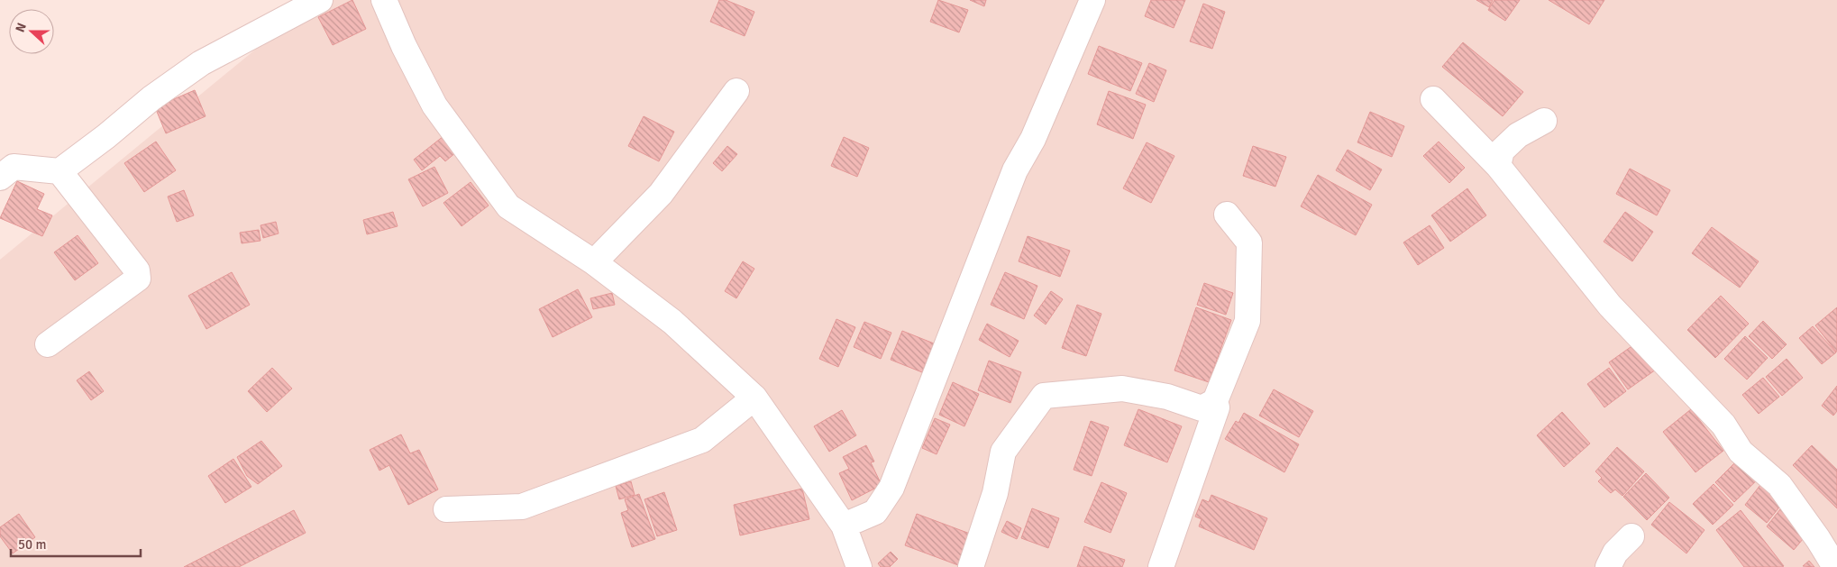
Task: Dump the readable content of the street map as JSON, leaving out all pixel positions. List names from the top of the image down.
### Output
{
  "scale_bar": "50 m",
  "north": "left"
}
